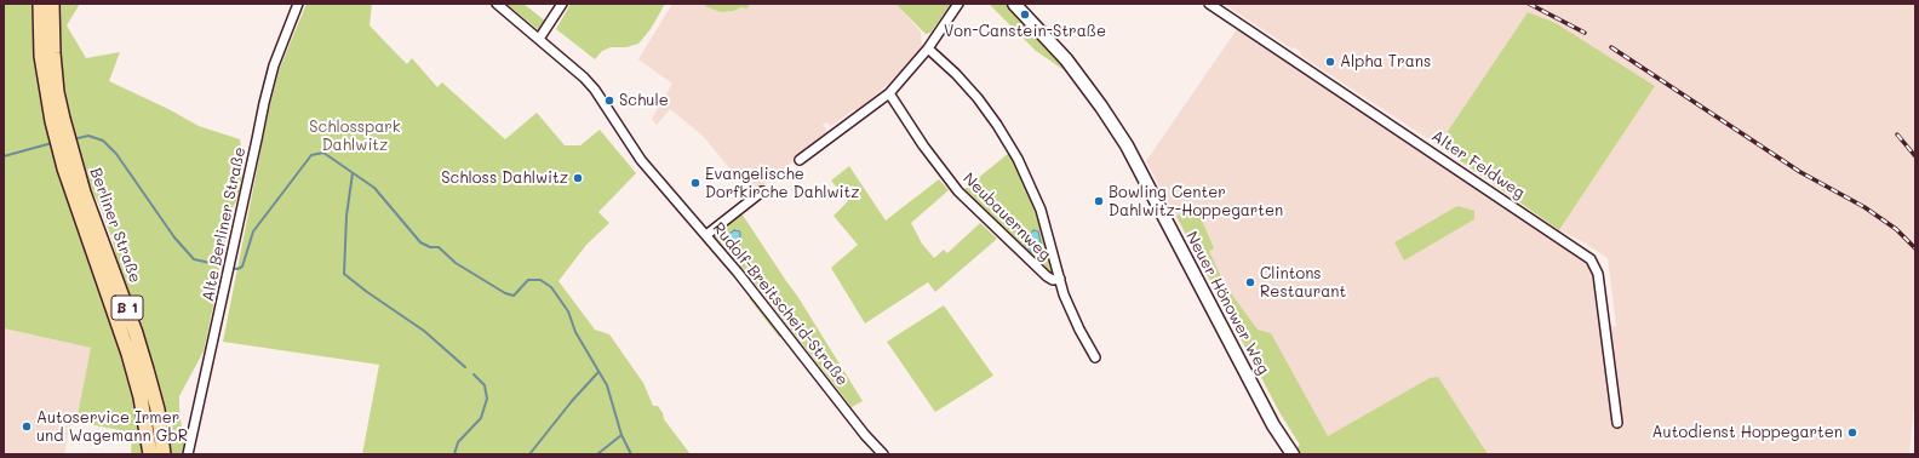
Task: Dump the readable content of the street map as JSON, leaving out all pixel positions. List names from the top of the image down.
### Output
{
  "streets": {
    "main road": ["Berliner Straße", "Neuer Hönower Weg", "B 1"],
    "street": [
      "Alter Feldweg",
      "Neubauernweg",
      "Alte Berliner Straße",
      "Rudolf-Breitscheid-Straße"
    ]
  },
  "parks": ["Schlosspark Dahlwitz"],
  "places": [
    "Von-Canstein-Straße",
    "Alpha Trans",
    "Schule",
    "Schloss Dahlwitz",
    "Evangelische Dorfkirche Dahlwitz",
    "Bowling Center Dahlwitz-Hoppegarten",
    "Clintons Restaurant",
    "Autoservice Irmer und Wagemann GbR",
    "Autodienst Hoppegarten"
  ]
}
